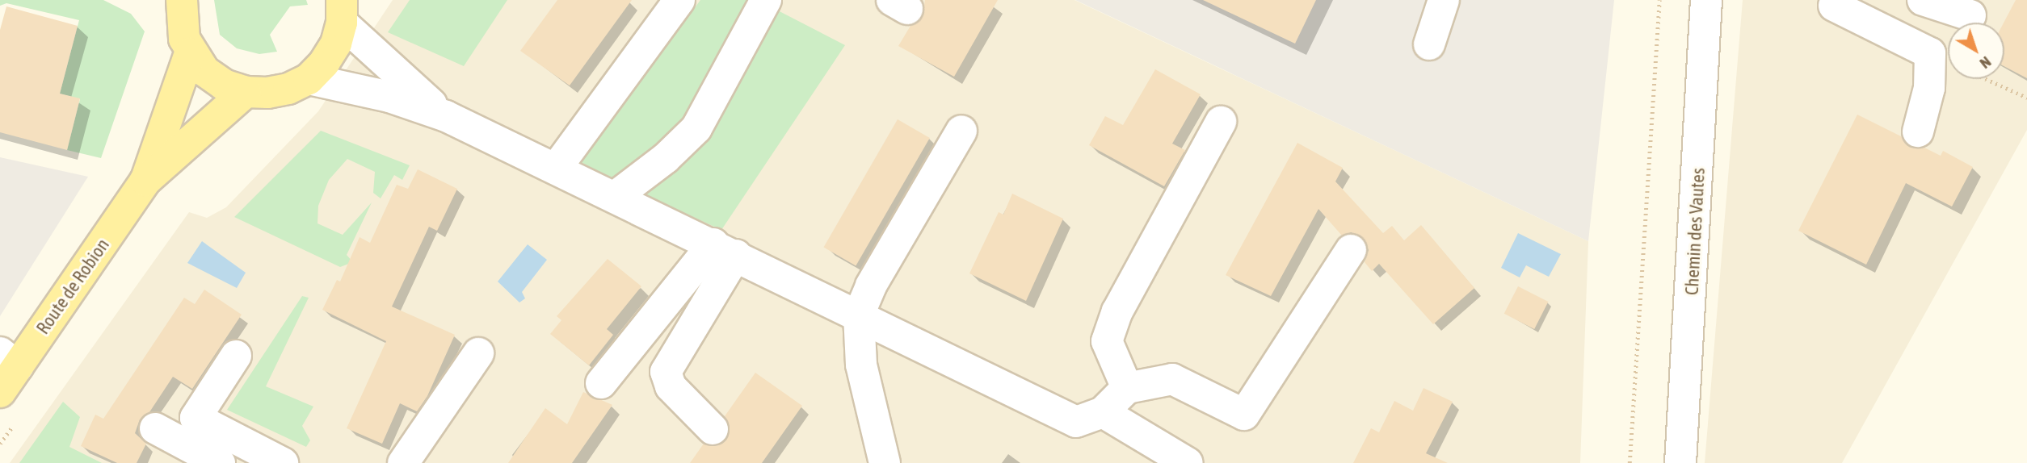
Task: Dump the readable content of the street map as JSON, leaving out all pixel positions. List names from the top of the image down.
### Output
{
  "streets": {
    "main road": ["Route de Robion"],
    "street": ["Chemin des Vautes"]
  },
  "north": "bottom right"
}
